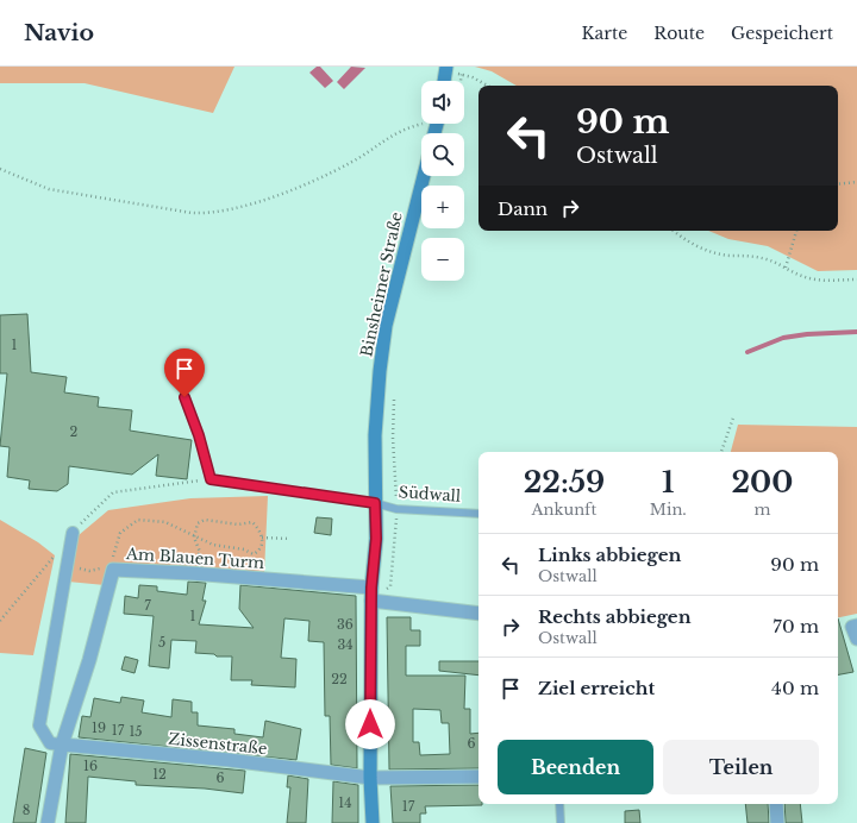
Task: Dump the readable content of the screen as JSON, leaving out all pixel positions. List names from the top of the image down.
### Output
{
  "streets": {
    "main road": ["Binsheimer Straße"],
    "street": ["Am Blauen Turm", "Zissenstraße"],
    "lane": ["Südwall"]
  },
  "crossings": [
    ["Binsheimer Straße", "Südwall"],
    ["Binsheimer Straße", "Am Blauen Turm"],
    ["Binsheimer Straße", "Zissenstraße"],
    ["Am Blauen Turm", "Zissenstraße"]
  ],
  "house_numbers": [
    "1",
    "2",
    "7",
    "1",
    "36",
    "5",
    "34",
    "22",
    "19",
    "17",
    "15",
    "6",
    "16",
    "12",
    "6",
    "14",
    "17",
    "8"
  ],
  "page": {
    "header": "Navio",
    "nav": ["Karte", "Route", "Gespeichert"],
    "map_buttons": ["+", "−"],
    "turn": ["90 m", "Ostwall"],
    "then": "Dann",
    "eta": [
      "22:59",
      "Ankunft",
      "1",
      "Min.",
      "200",
      "m"
    ],
    "list": [
      {
        "name": "Links abbiegen",
        "note": "Ostwall",
        "value": "90 m"
      },
      {
        "name": "Rechts abbiegen",
        "note": "Ostwall",
        "value": "70 m"
      },
      {
        "name": "Ziel erreicht",
        "value": "40 m"
      }
    ],
    "buttons": ["Beenden", "Teilen"]
  }
}
